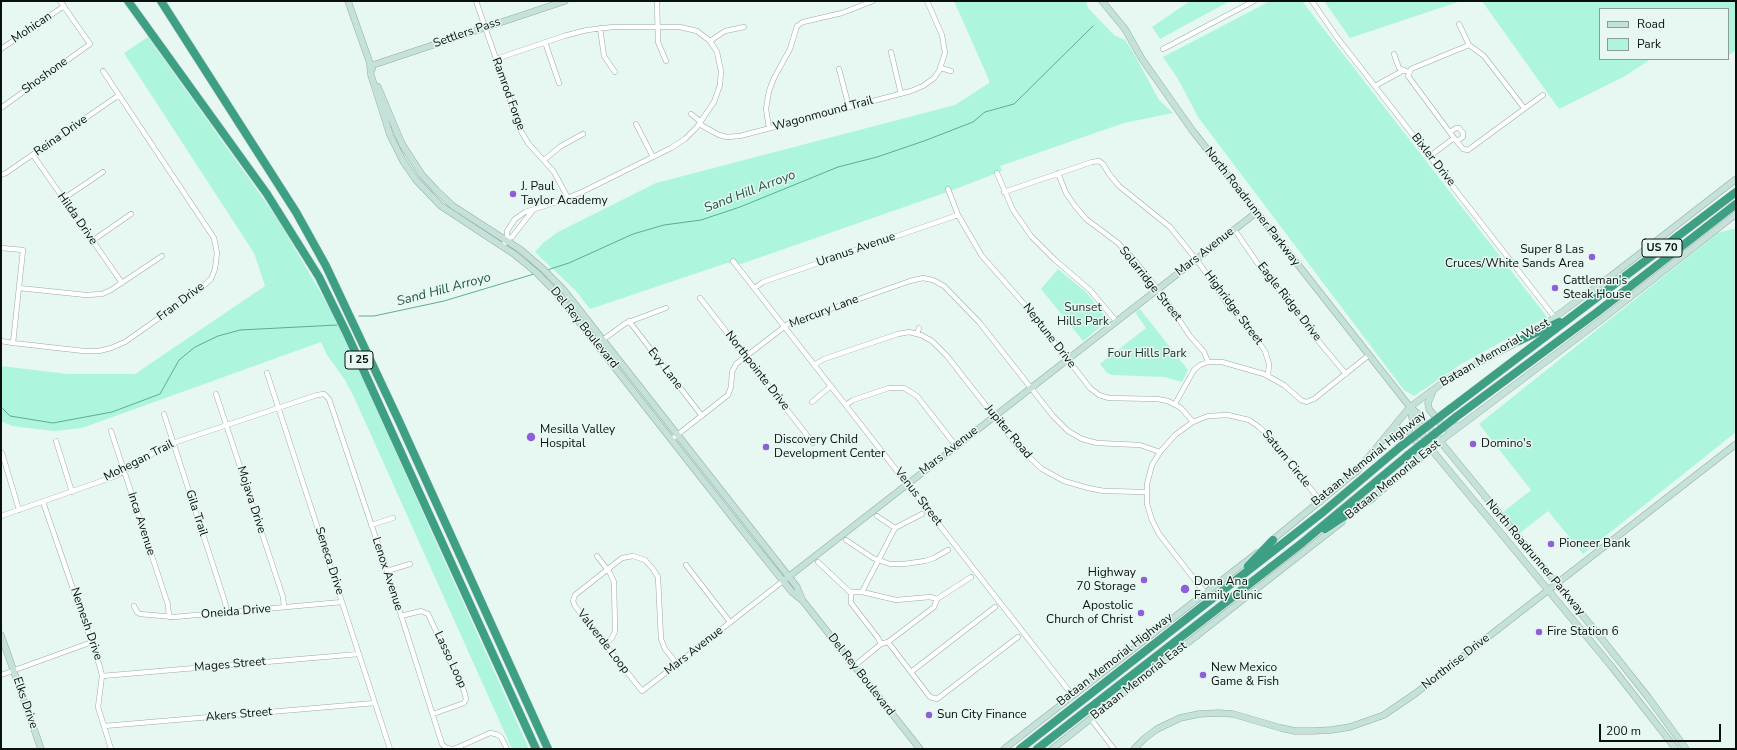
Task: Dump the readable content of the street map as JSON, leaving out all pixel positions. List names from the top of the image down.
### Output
{
  "streets": {
    "highway": ["US 70", "I 25", "Bataan Memorial Highway"],
    "main road": [
      "Settlers Pass",
      "North Roadrunner Parkway",
      "Mars Avenue",
      "Del Rey Boulevard",
      "Bataan Memorial West",
      "Bataan Memorial East",
      "Northrise Drive",
      "Elks Drive"
    ],
    "street": [
      "Mohican",
      "Shoshone",
      "Ramrod Forge",
      "Wagonmound Trail",
      "Reina Drive",
      "Bixler Drive",
      "Hilda Drive",
      "Uranus Avenue",
      "Solarridge Street",
      "Fran Drive",
      "Eagle Ridge Drive",
      "Highridge Street",
      "Mercury Lane",
      "Neptune Drive",
      "Evy Lane",
      "Northpointe Drive",
      "Jupiter Road",
      "Saturn Circle",
      "Mohegan Trail",
      "Venus Street",
      "Mojava Drive",
      "Gila Trail",
      "Inca Avenue",
      "Seneca Drive",
      "Lenox Avenue",
      "Oneida Drive",
      "Nemesh Drive",
      "Valverde Loop",
      "Lasso Loop",
      "Mages Street",
      "Akers Street"
    ]
  },
  "crossings": [
    ["Mohican", "Shoshone"],
    ["Settlers Pass", "Ramrod Forge"],
    ["Settlers Pass", "Del Rey Boulevard"],
    ["Reina Drive", "Hilda Drive"],
    ["Reina Drive", "Fran Drive"],
    ["Bixler Drive", "Bataan Memorial West"],
    ["North Roadrunner Parkway", "Mars Avenue"],
    ["North Roadrunner Parkway", "Bataan Memorial West"],
    ["North Roadrunner Parkway", "Bataan Memorial East"],
    ["North Roadrunner Parkway", "Northrise Drive"],
    ["Uranus Avenue", "Neptune Drive"],
    ["Uranus Avenue", "Venus Street"],
    ["Mars Avenue", "Solarridge Street"],
    ["Mars Avenue", "Eagle Ridge Drive"],
    ["Mars Avenue", "Highridge Street"],
    ["Mars Avenue", "Del Rey Boulevard"],
    ["Mars Avenue", "Neptune Drive"],
    ["Mars Avenue", "Jupiter Road"],
    ["Mars Avenue", "Venus Street"],
    ["Mars Avenue", "Valverde Loop"],
    ["Solarridge Street", "Highridge Street"],
    ["Mercury Lane", "Del Rey Boulevard"],
    ["Mercury Lane", "Evy Lane"],
    ["Mercury Lane", "Northpointe Drive"],
    ["Mercury Lane", "Venus Street"],
    ["Neptune Drive", "Saturn Circle"],
    ["Bataan Memorial West", "Saturn Circle"],
    ["Bataan Memorial West", "Venus Street"],
    ["Jupiter Road", "Saturn Circle"],
    ["Mohegan Trail", "Mojava Drive"],
    ["Mohegan Trail", "Gila Trail"],
    ["Mohegan Trail", "Inca Avenue"],
    ["Mohegan Trail", "Seneca Drive"],
    ["Mohegan Trail", "Lenox Avenue"],
    ["Mohegan Trail", "Nemesh Drive"],
    ["Mojava Drive", "Oneida Drive"],
    ["Gila Trail", "Oneida Drive"],
    ["Inca Avenue", "Oneida Drive"],
    ["Seneca Drive", "Oneida Drive"],
    ["Seneca Drive", "Mages Street"],
    ["Seneca Drive", "Akers Street"],
    ["Lenox Avenue", "Lasso Loop"],
    ["Nemesh Drive", "Mages Street"],
    ["Nemesh Drive", "Akers Street"]
  ],
  "water": ["Sand Hill Arroyo"],
  "parks": ["Sunset Hills Park", "Four Hills Park"],
  "places": [
    "J. Paul Taylor Academy",
    "Super 8 Las Cruces/White Sands Area",
    "Cattleman's Steak House",
    "Mesilla Valley Hospital",
    "Domino's",
    "Discovery Child Development Center",
    "Pioneer Bank",
    "Highway 70 Storage",
    "Dona Ana Family Clinic",
    "Apostolic Church of Christ",
    "Fire Station 6",
    "New Mexico Game & Fish",
    "Sun City Finance"
  ],
  "legend": ["Road", "Park"],
  "scale_bar": "200 m"
}
